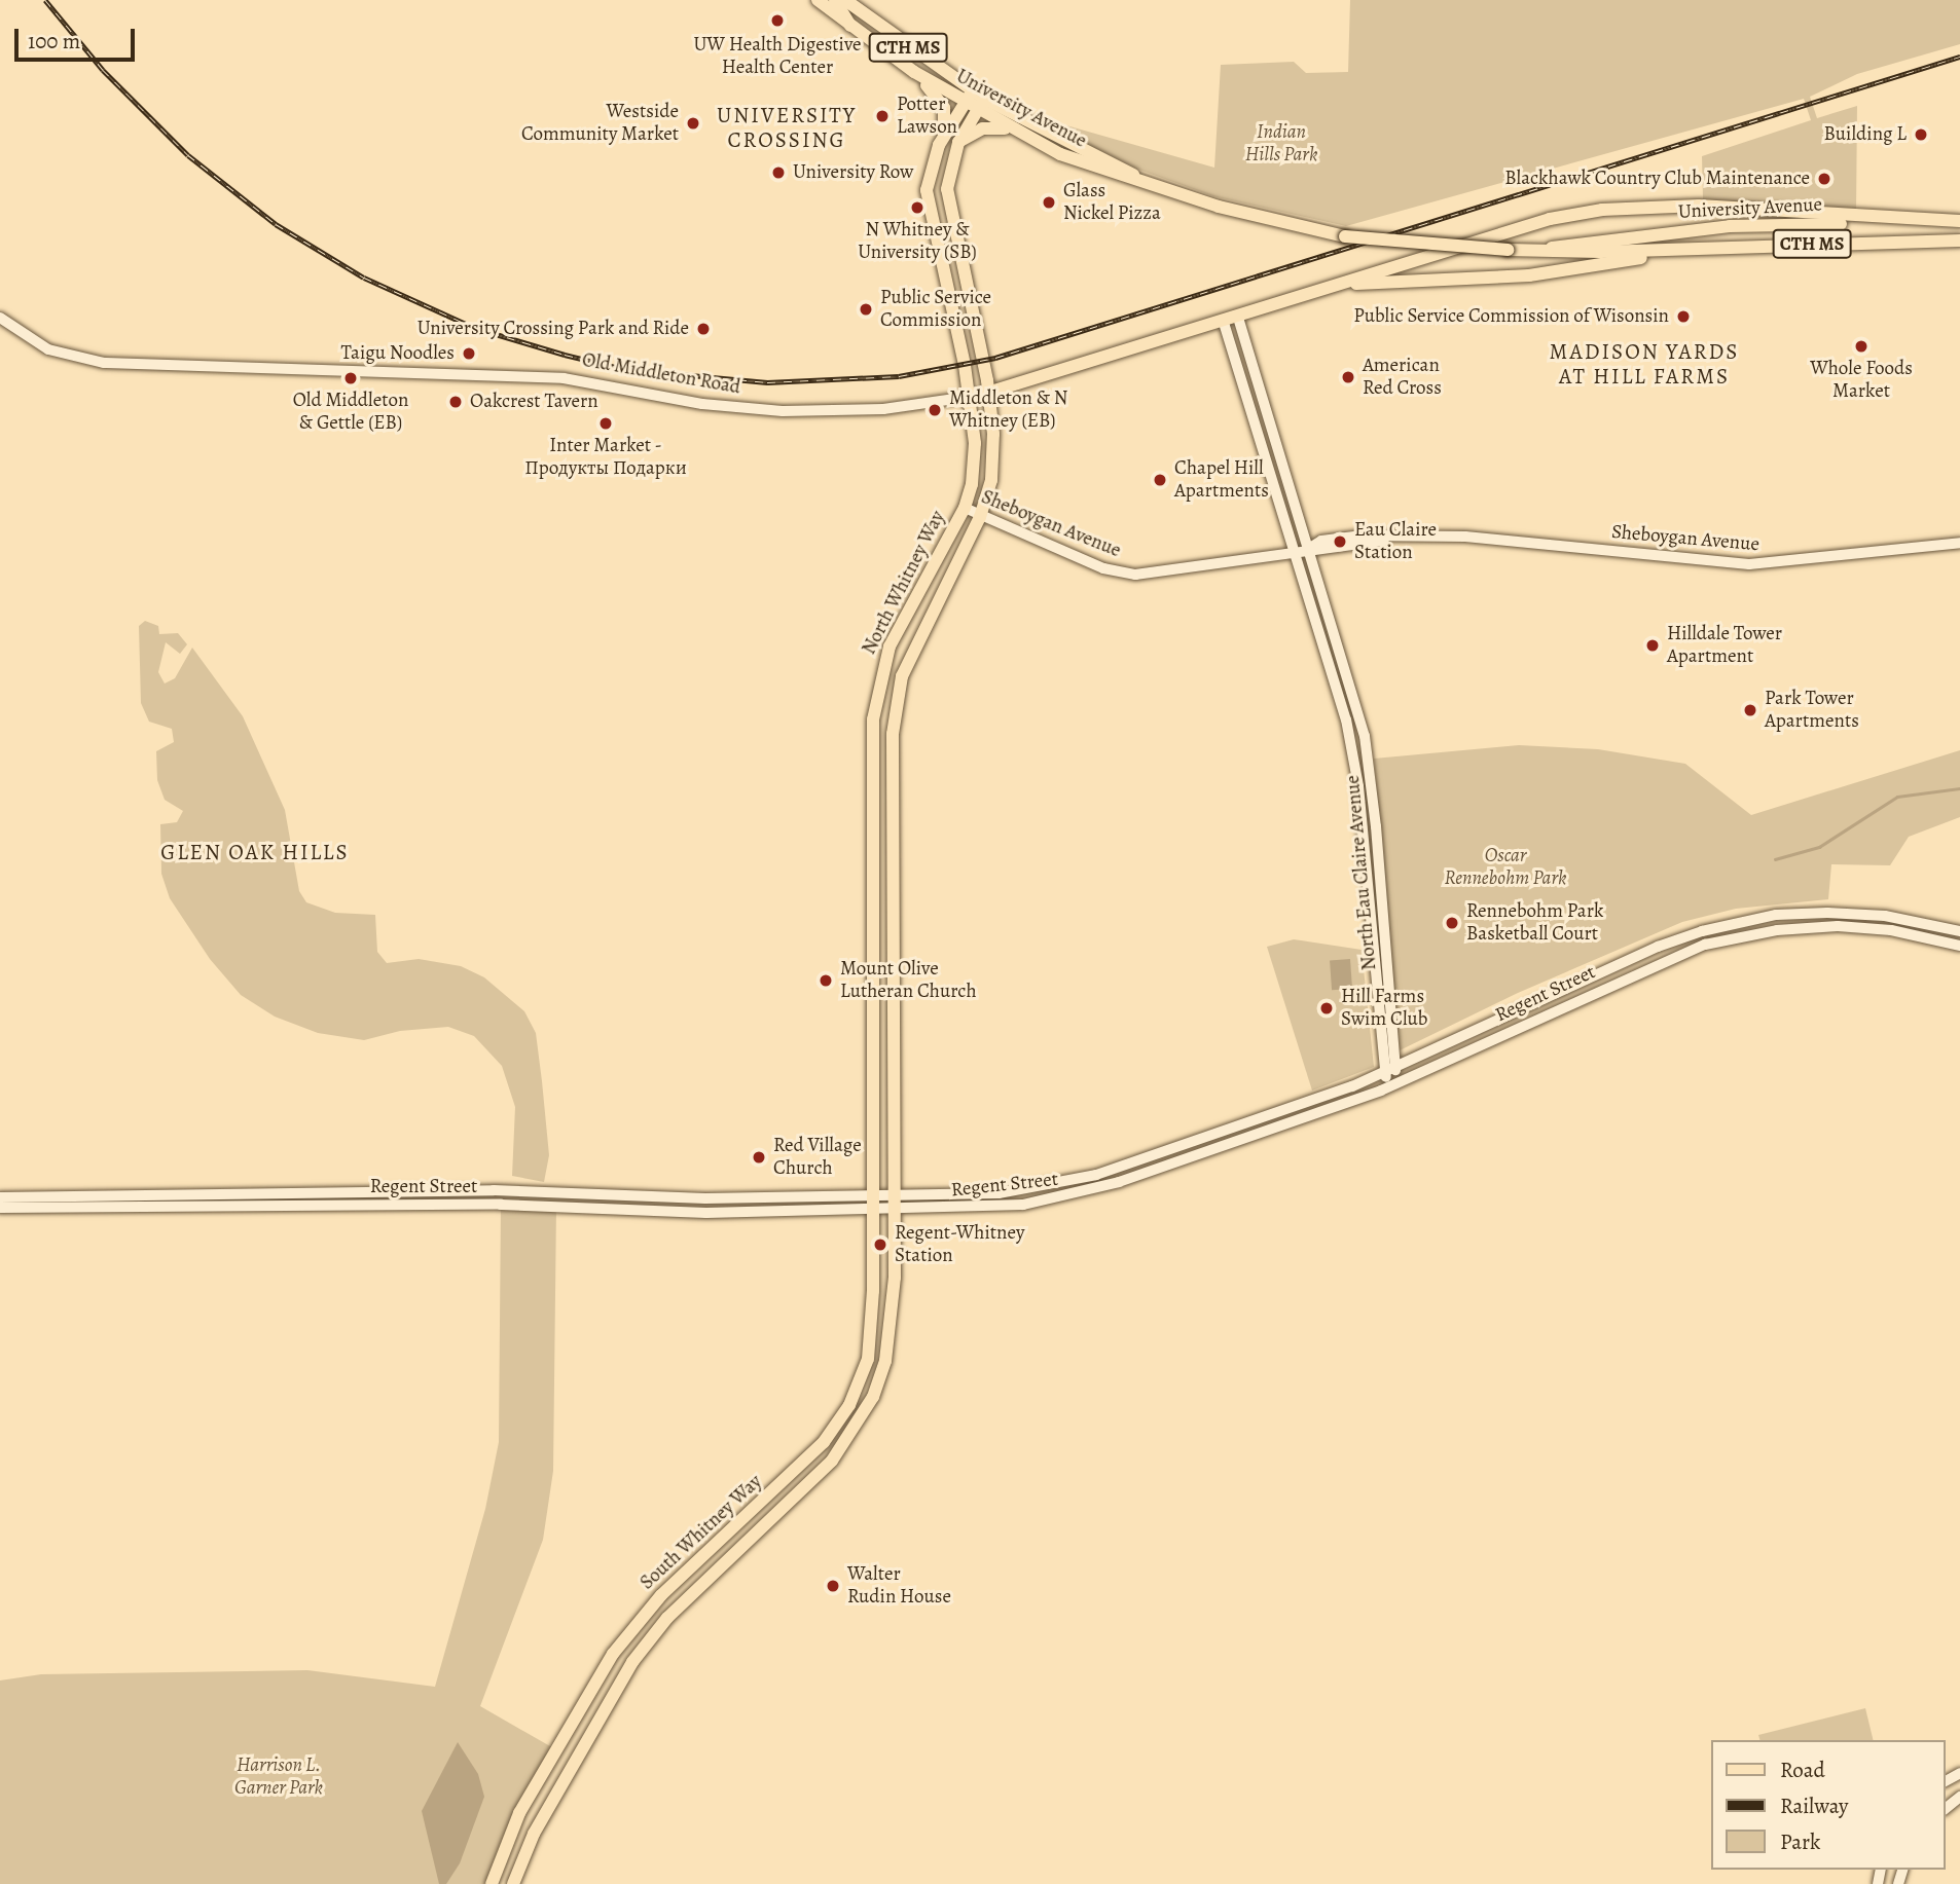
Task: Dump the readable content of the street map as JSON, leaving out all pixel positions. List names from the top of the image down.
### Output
{
  "streets": {
    "main road": [
      "CTH MS",
      "University Avenue",
      "Old Middleton Road",
      "North Whitney Way",
      "South Whitney Way"
    ],
    "street": ["Sheboygan Avenue", "North Eau Claire Avenue", "Regent Street"]
  },
  "crossings": [
    ["University Avenue", "North Whitney Way"],
    ["Old Middleton Road", "North Whitney Way"],
    ["Old Middleton Road", "North Eau Claire Avenue"],
    ["Sheboygan Avenue", "North Whitney Way"],
    ["Sheboygan Avenue", "North Eau Claire Avenue"],
    ["North Whitney Way", "Regent Street"],
    ["North Whitney Way", "South Whitney Way"],
    ["North Eau Claire Avenue", "Regent Street"],
    ["Regent Street", "South Whitney Way"]
  ],
  "districts": ["UNIVERSITY CROSSING", "MADISON YARDS AT HILL FARMS", "GLEN OAK HILLS"],
  "parks": ["Indian Hills Park", "Oscar Rennebohm Park", "Harrison L. Garner Park"],
  "places": [
    "UW Health Digestive Health Center",
    "Potter Lawson",
    "Westside Community Market",
    "Building L",
    "University Row",
    "Blackhawk Country Club Maintenance",
    "Glass Nickel Pizza",
    "N Whitney & University (SB)",
    "Public Service Commission",
    "Public Service Commission of Wisonsin",
    "University Crossing Park and Ride",
    "Whole Foods Market",
    "Taigu Noodles",
    "American Red Cross",
    "Old Middleton & Gettle (EB)",
    "Oakcrest Tavern",
    "Middleton & N Whitney (EB)",
    "Inter Market - Продукты Подарки",
    "Chapel Hill Apartments",
    "Eau Claire Station",
    "Hilldale Tower Apartment",
    "Park Tower Apartments",
    "Rennebohm Park Basketball Court",
    "Mount Olive Lutheran Church",
    "Hill Farms Swim Club",
    "Red Village Church",
    "Regent-Whitney Station",
    "Walter Rudin House"
  ],
  "legend": ["Road", "Railway", "Park"],
  "scale_bar": "100 m"
}
